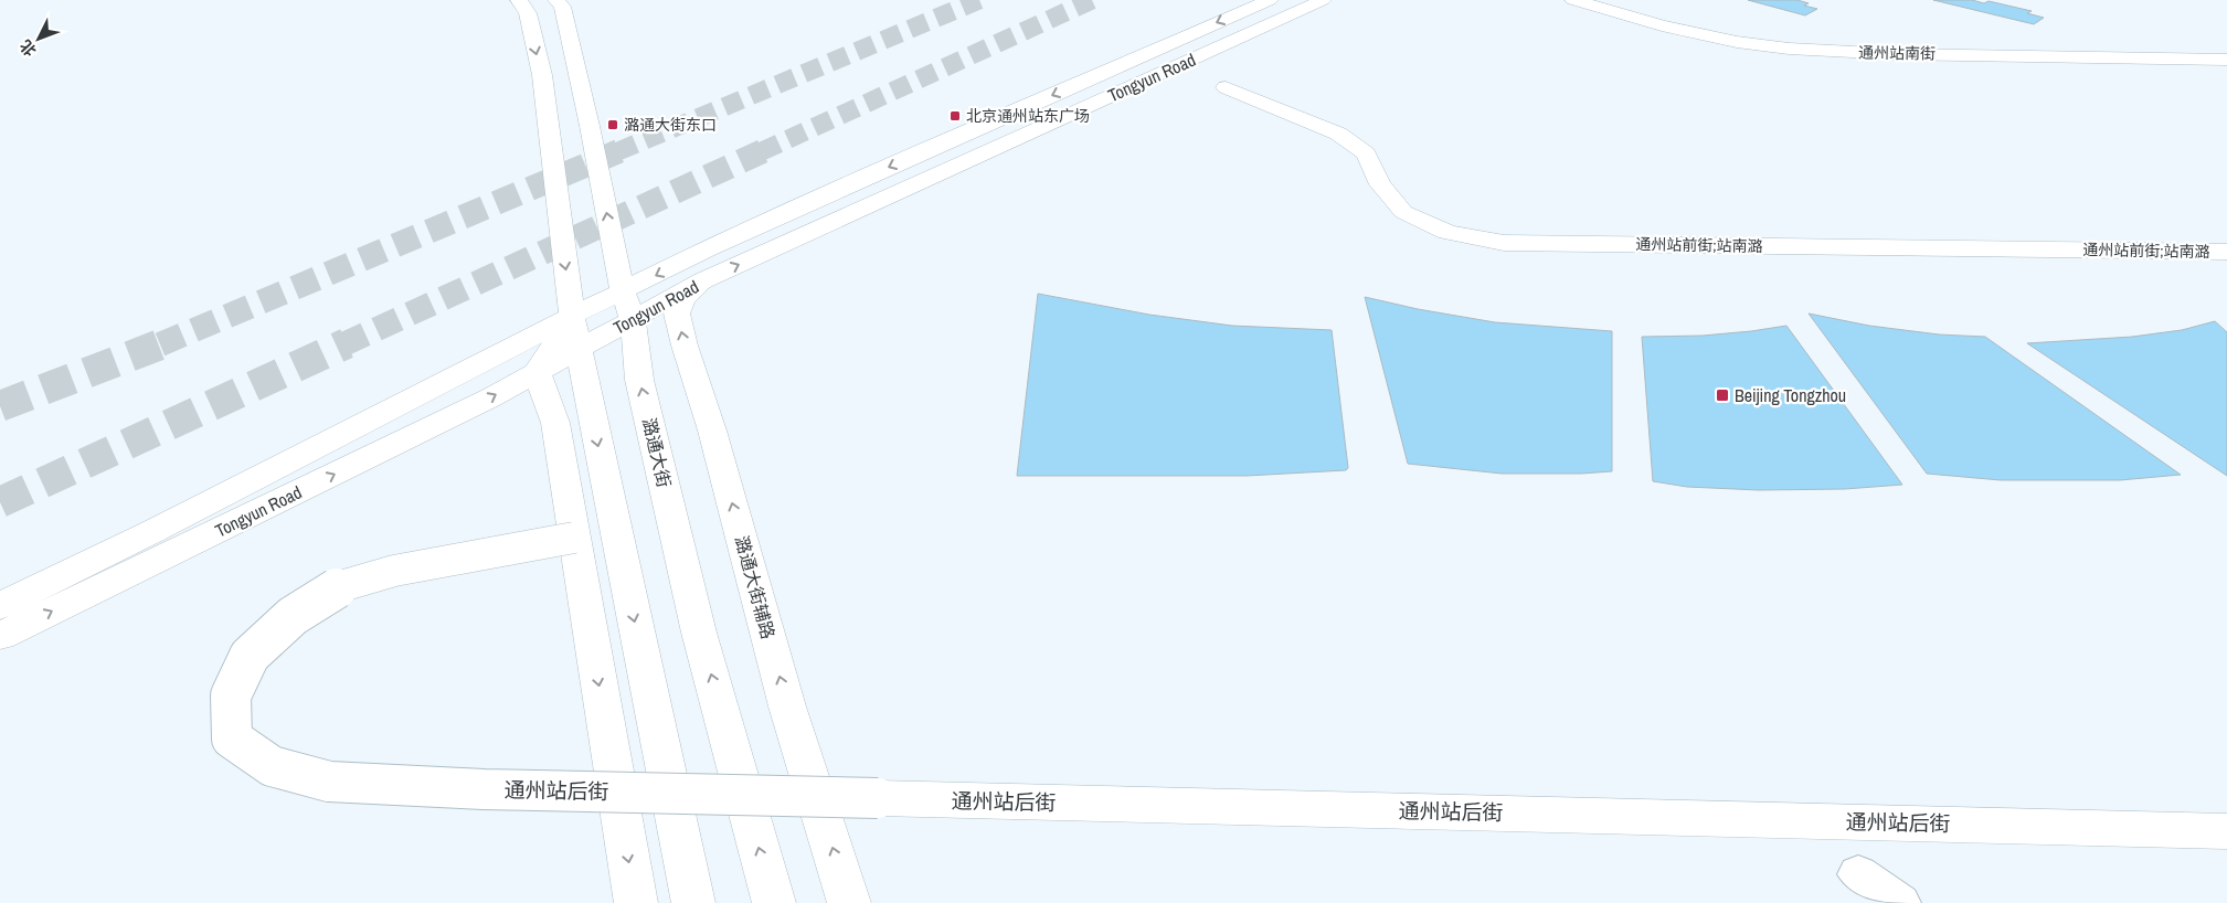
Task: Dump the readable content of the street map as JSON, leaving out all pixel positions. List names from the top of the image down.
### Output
{
  "streets": {
    "main road": [
      "通州站南街",
      "Tongyun Road",
      "通州站前街;站南潞",
      "潞通大街",
      "潞通大街辅路",
      "通州站后街"
    ]
  },
  "crossings": [
    ["Tongyun Road", "潞通大街"],
    ["Tongyun Road", "潞通大街辅路"]
  ],
  "places": {
    "transit": ["北京通州站东广场", "潞通大街东口", "Beijing Tongzhou"]
  },
  "north": "bottom left"
}
